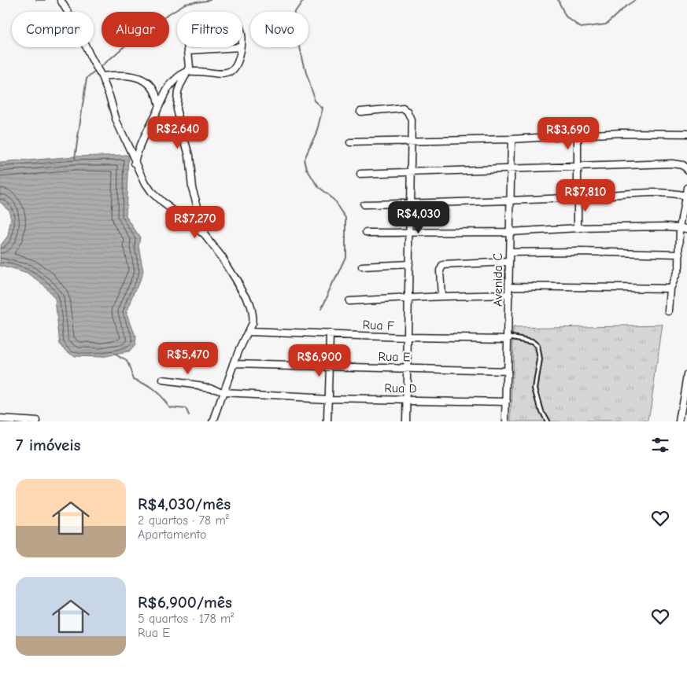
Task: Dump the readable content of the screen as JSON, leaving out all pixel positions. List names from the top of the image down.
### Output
{
  "streets": {
    "street": [
      "Avenida C",
      "Rua F",
      "Rua E",
      "Rua D"
    ]
  },
  "crossings": [
    ["Avenida C", "Rua F"],
    ["Avenida C", "Rua E"],
    ["Avenida C", "Rua D"]
  ],
  "page": {
    "chip": [
      "Comprar",
      "Alugar",
      "Filtros",
      "Novo"
    ],
    "price": [
      "R$2,640",
      "R$3,690",
      "R$7,810",
      "R$4,030",
      "R$7,270",
      "R$5,470",
      "R$6,900"
    ],
    "heading": "7 imóveis",
    "list": [
      {
        "name": "R$4,030/mês",
        "note": "2 quartos · 78 m² · Apartamento"
      },
      {
        "name": "R$6,900/mês",
        "note": "5 quartos · 178 m² · Rua E"
      }
    ]
  }
}
